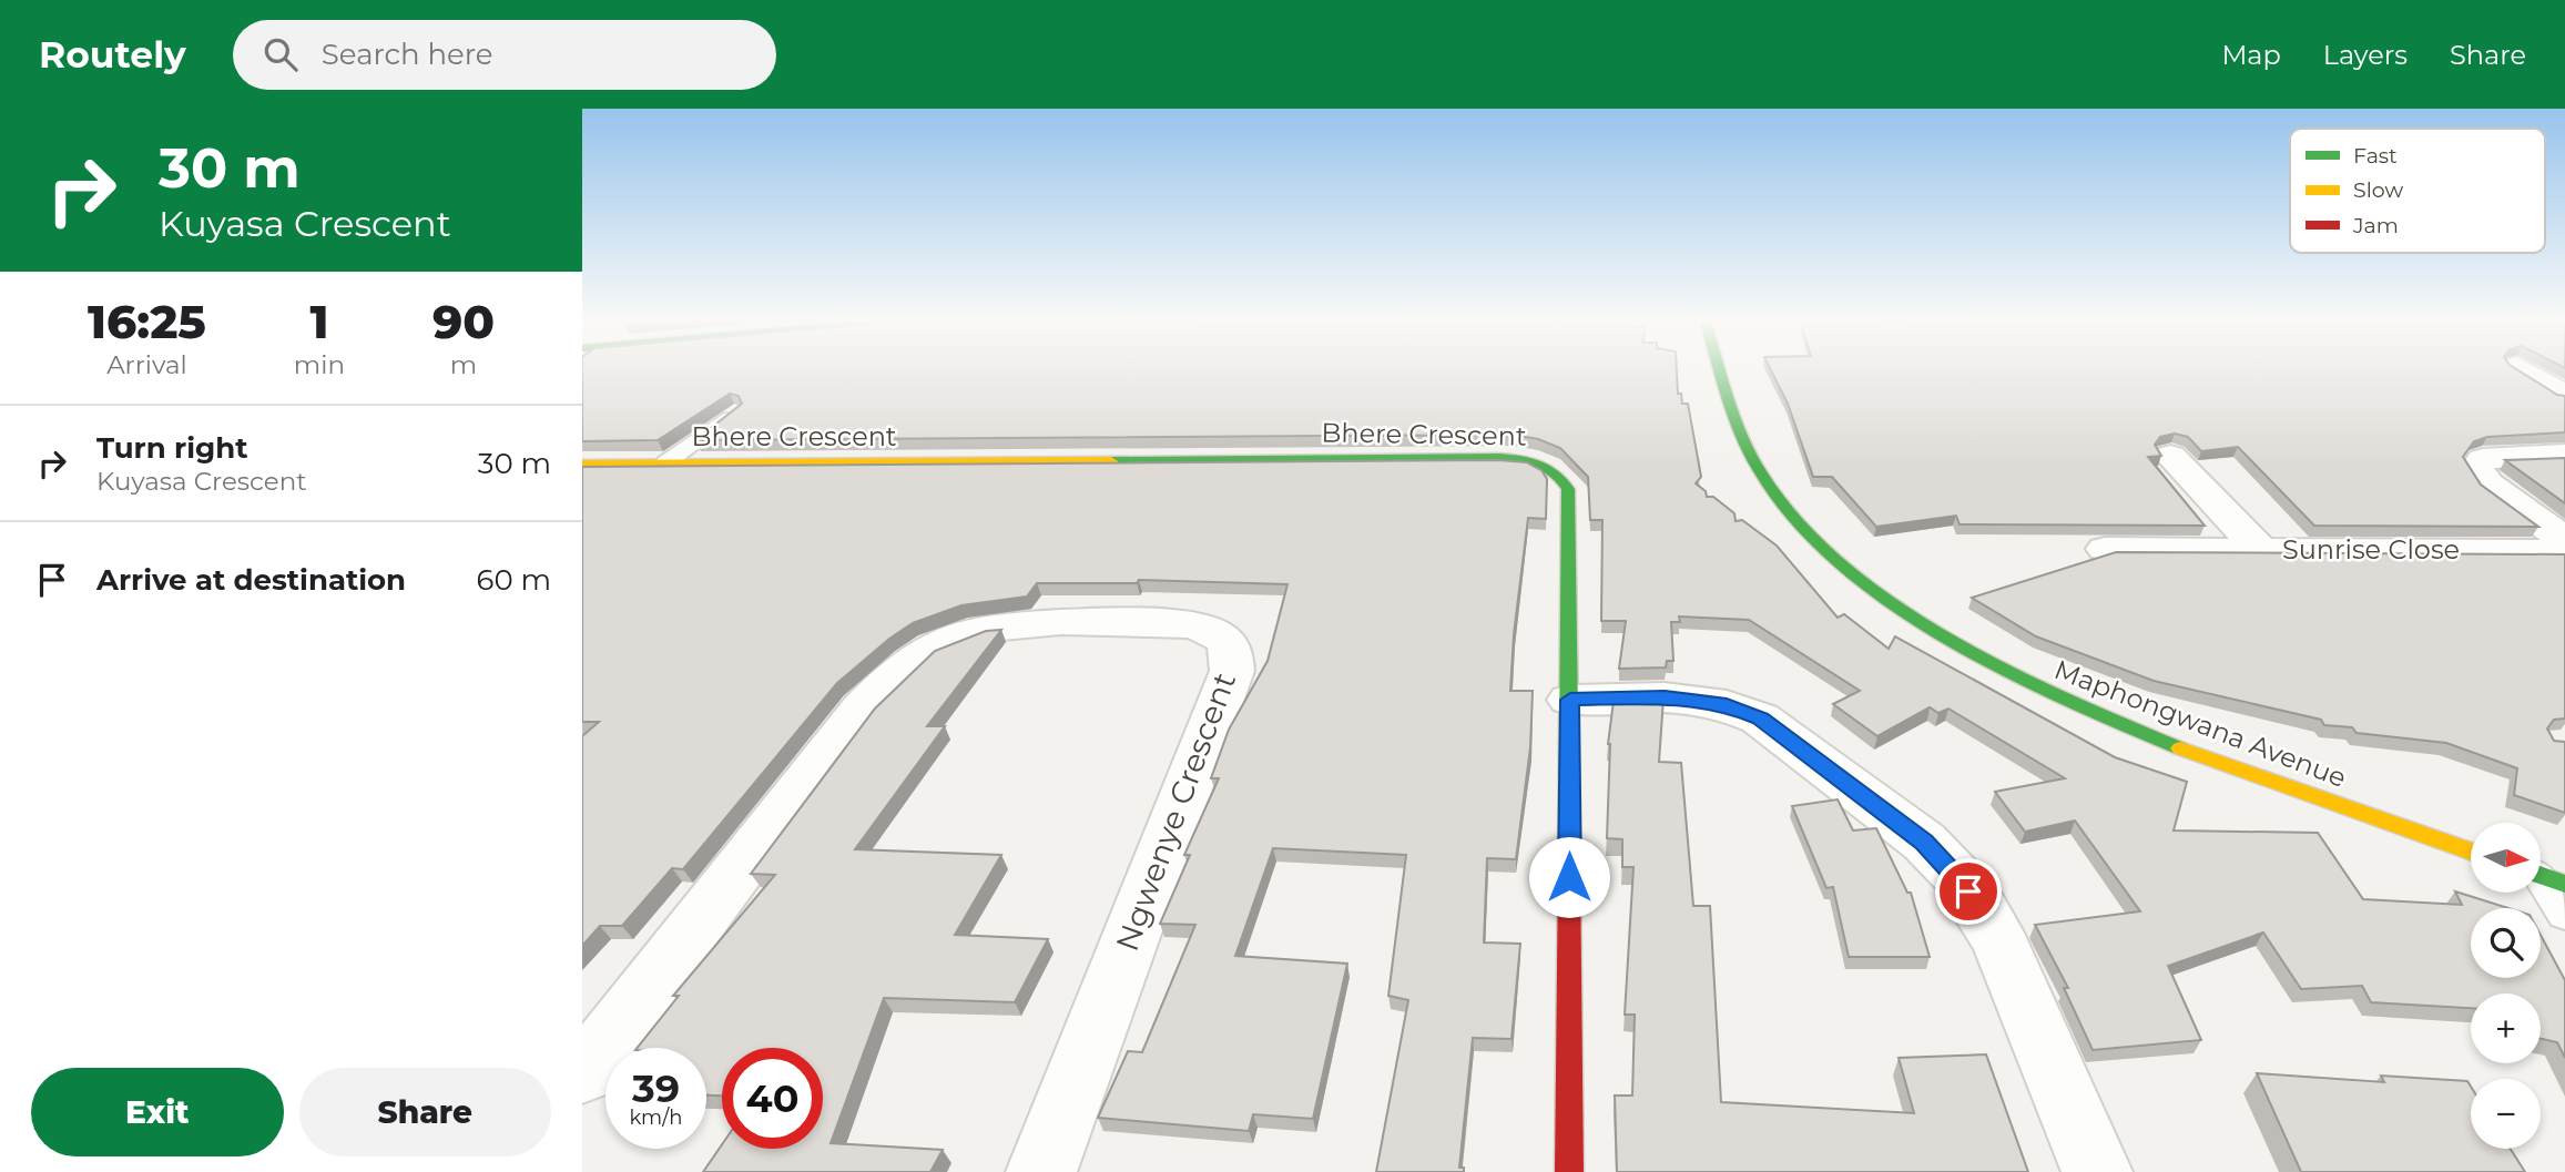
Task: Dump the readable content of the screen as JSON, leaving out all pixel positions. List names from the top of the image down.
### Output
{
  "streets": {
    "street": [
      "Bhere Crescent",
      "Sunrise Close",
      "Maphongwana Avenue",
      "Ngwenye Crescent"
    ]
  },
  "legend": ["Fast", "Slow", "Jam"],
  "north": "right",
  "page": {
    "header": "Routely",
    "search": "Search here",
    "nav": ["Map", "Layers", "Share"],
    "turn": ["30 m", "Kuyasa Crescent"],
    "eta": [
      "16:25",
      "Arrival",
      "1",
      "min",
      "90",
      "m"
    ],
    "list": [
      {
        "name": "Turn right",
        "note": "Kuyasa Crescent",
        "value": "30 m"
      },
      {
        "name": "Arrive at destination",
        "value": "60 m"
      }
    ],
    "map_buttons": ["+", "−"],
    "speed": "39 km/h",
    "limit": "40",
    "buttons": ["Exit", "Share"]
  }
}
